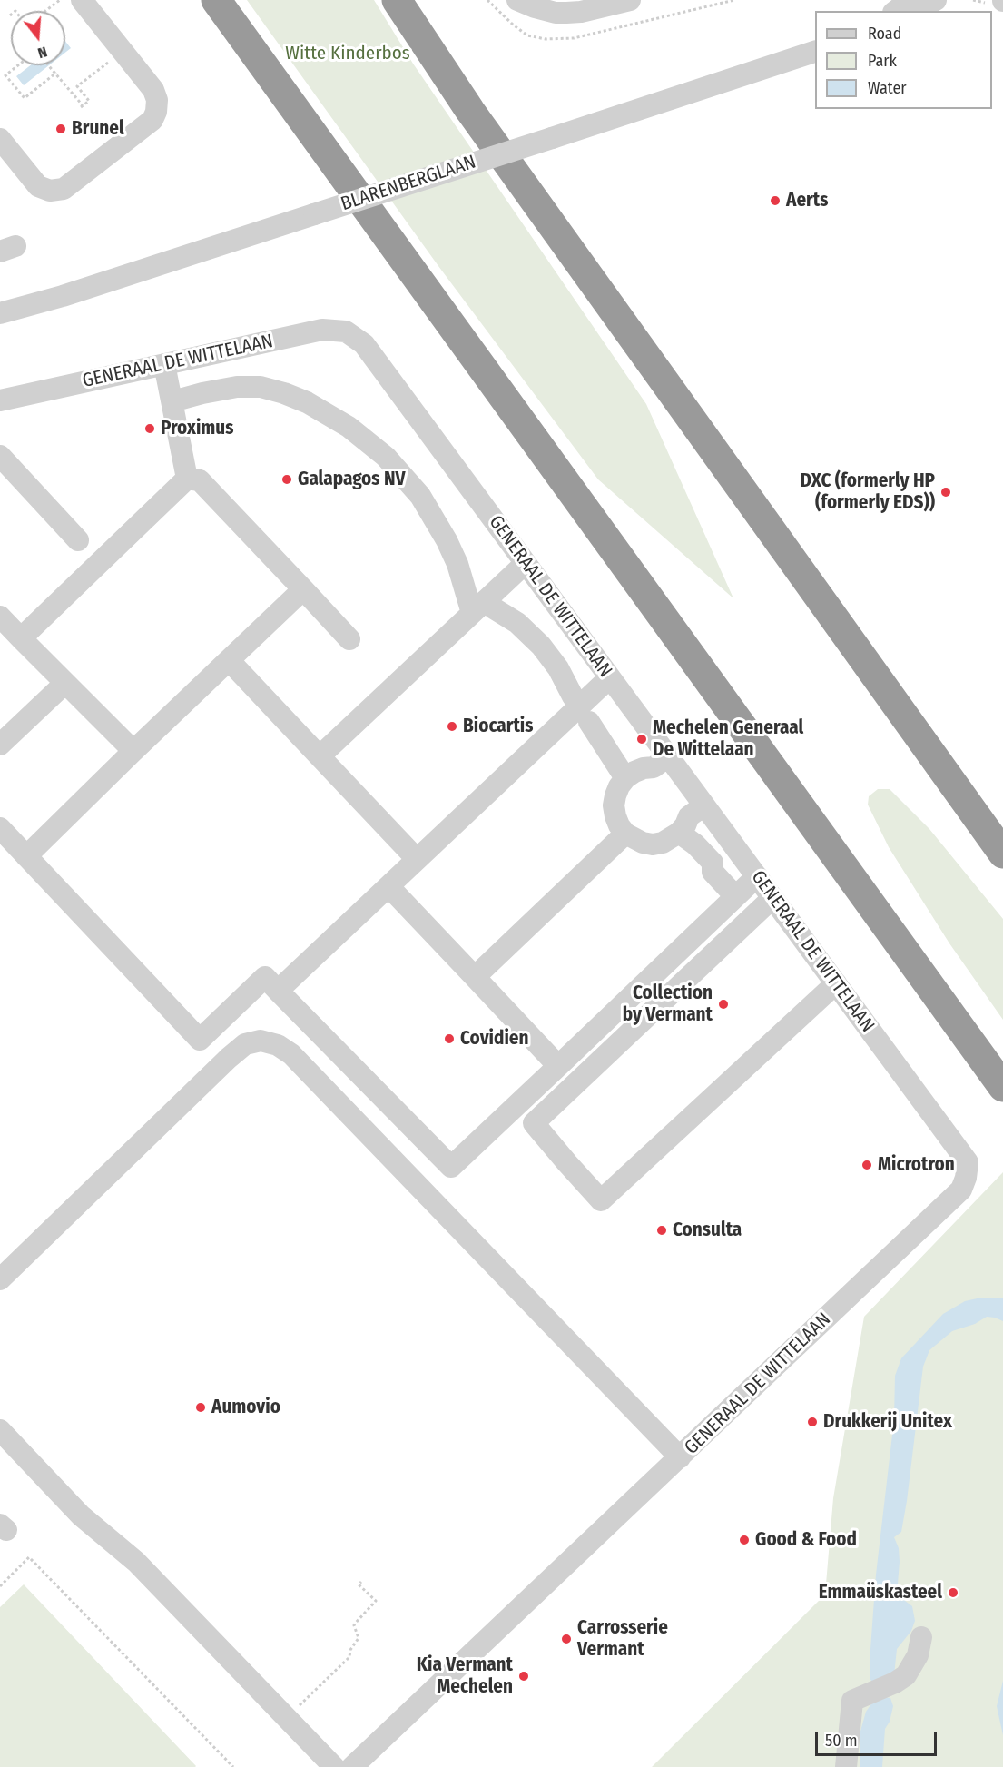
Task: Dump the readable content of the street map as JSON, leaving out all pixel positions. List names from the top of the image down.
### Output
{
  "streets": {
    "street": ["BLARENBERGLAAN", "GENERAAL DE WITTELAAN"]
  },
  "parks": ["Witte Kinderbos"],
  "places": [
    "Brunel",
    "Aerts",
    "Proximus",
    "Galapagos NV",
    "DXC (formerly HP (formerly EDS))",
    "Biocartis",
    "Mechelen Generaal De Wittelaan",
    "Collection by Vermant",
    "Covidien",
    "Microtron",
    "Consulta",
    "Aumovio",
    "Drukkerij Unitex",
    "Good & Food",
    "Emmaüskasteel",
    "Carrosserie Vermant",
    "Kia Vermant Mechelen"
  ],
  "legend": ["Road", "Park", "Water"],
  "scale_bar": "50 m",
  "north": "bottom"
}
